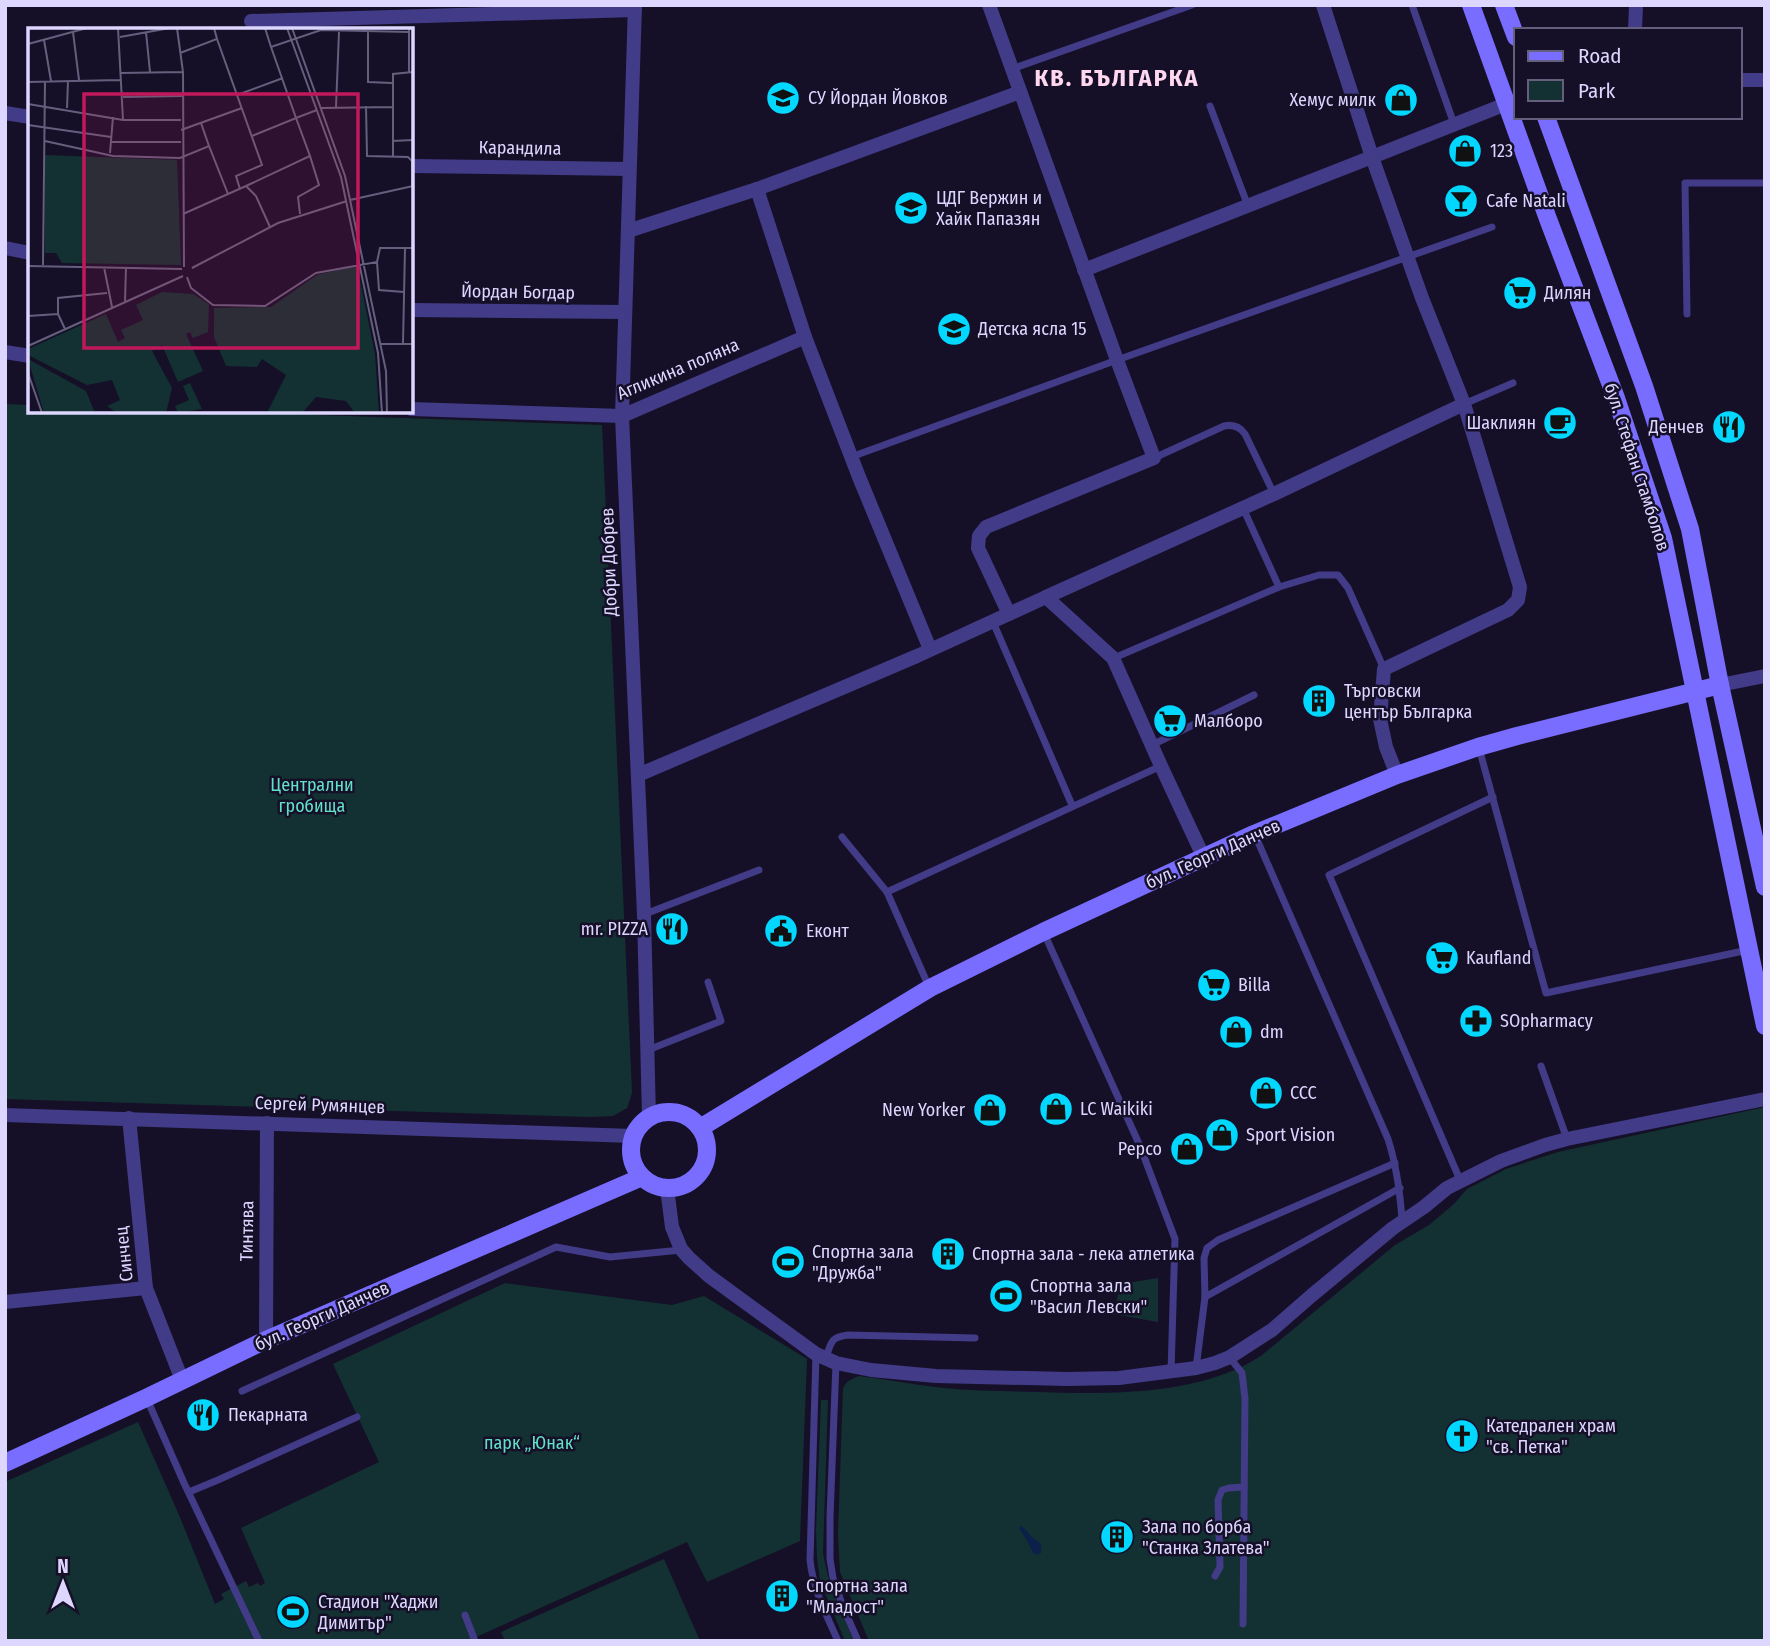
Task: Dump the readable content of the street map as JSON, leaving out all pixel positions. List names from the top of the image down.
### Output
{
  "streets": {
    "main road": ["бул. Стефан Стамболов", "бул. Георги Данчев"],
    "street": [
      "Карандила",
      "Йордан Богдар",
      "Агликина поляна",
      "Добри Добрев",
      "Сергей Румянцев",
      "Тинтява",
      "Синчец"
    ]
  },
  "crossings": [
    ["Карандила", "Добри Добрев"],
    ["Йордан Богдар", "Добри Добрев"],
    ["Агликина поляна", "Добри Добрев"],
    ["бул. Стефан Стамболов", "бул. Георги Данчев"],
    ["Добри Добрев", "бул. Георги Данчев"],
    ["Добри Добрев", "Сергей Румянцев"],
    ["бул. Георги Данчев", "Сергей Румянцев"],
    ["бул. Георги Данчев", "Тинтява"],
    ["бул. Георги Данчев", "Синчец"],
    ["Сергей Румянцев", "Тинтява"],
    ["Сергей Румянцев", "Синчец"]
  ],
  "districts": ["КВ. БЪЛГАРКА"],
  "parks": ["Централни гробища", "парк „Юнак“"],
  "places": {
    "school or university": ["СУ Йордан Йовков", "ЦДГ Вержин и Хайк Папазян", "Детска ясла 15"],
    "shop": [
      "Хемус милк",
      "123",
      "dm",
      "CCC",
      "LC Waikiki",
      "New Yorker",
      "Sport Vision",
      "Pepco"
    ],
    "bar": ["Cafe Natali"],
    "supermarket": [
      "Дилян",
      "Малборо",
      "Kaufland",
      "Billa"
    ],
    "cafe": ["Шаклиян"],
    "restaurant": ["Денчев", "mr. PIZZA", "Пекарната"],
    "building": [
      "Търговски център Българка",
      "Спортна зала - лека атлетика",
      "Зала по борба \"Станка Златева\"",
      "Спортна зала \"Младост\""
    ],
    "public building": ["Еконт"],
    "pharmacy": ["SOpharmacy"],
    "sports": ["Спортна зала \"Дружба\"", "Спортна зала \"Васил Левски\"", "Стадион \"Хаджи Димитър\""],
    "church": ["Катедрален храм \"св. Петка\""]
  },
  "legend": ["Road", "Park"],
  "north": "top"
}
